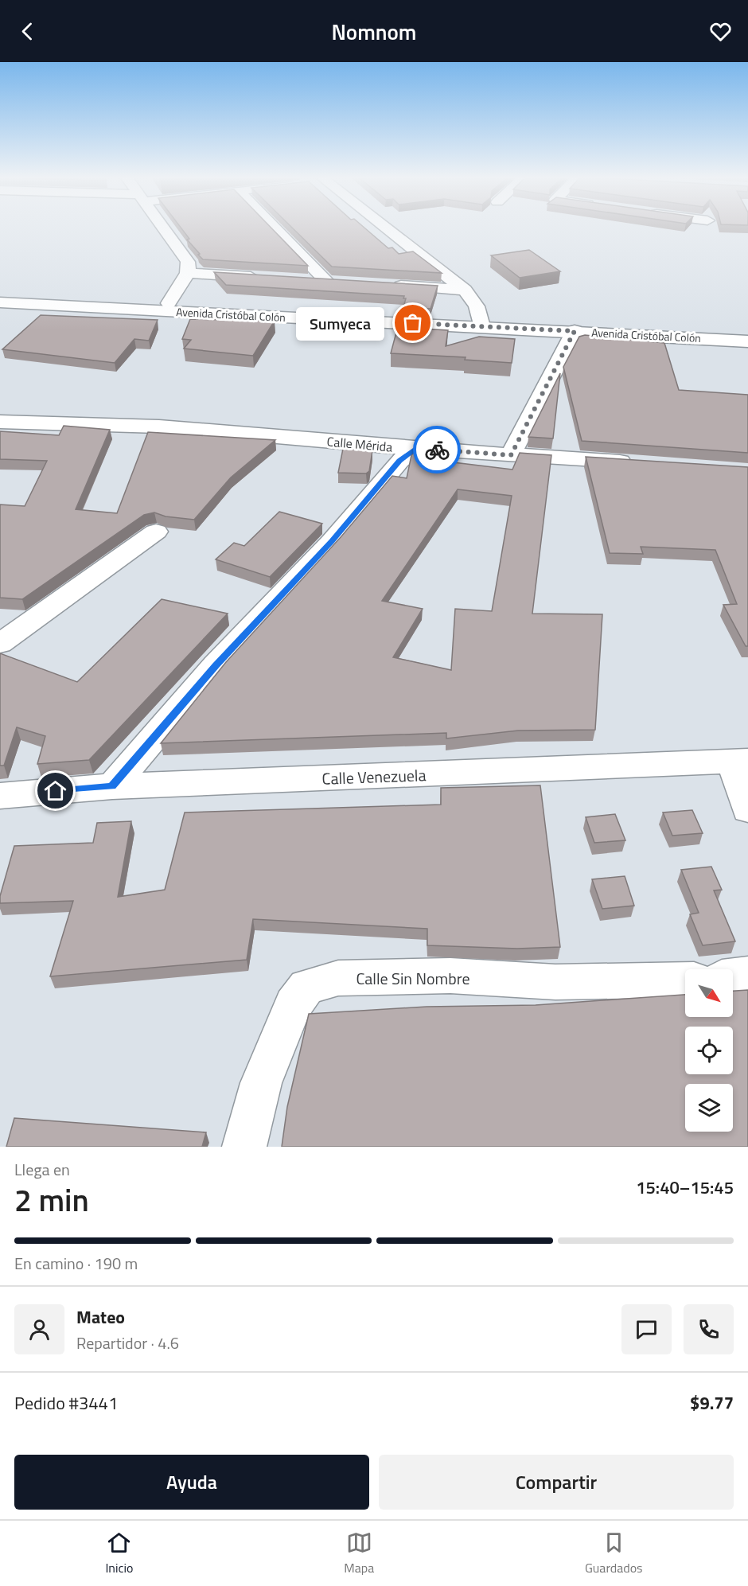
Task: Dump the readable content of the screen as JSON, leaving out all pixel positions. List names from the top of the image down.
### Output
{
  "streets": {
    "street": [
      "Avenida Cristóbal Colón",
      "Calle Mérida",
      "Calle Venezuela",
      "Calle Sin Nombre"
    ]
  },
  "places": ["Sumyeca"],
  "north": "bottom right",
  "page": {
    "header": "Nomnom",
    "bubble": "Sumyeca",
    "heading": ["2 min", "Llega en", "15:40–15:45"],
    "panel": [
      "Mateo",
      "Repartidor · 4.6",
      "Pedido #3441",
      "$9.77"
    ],
    "bar": "En camino · 190 m",
    "buttons": ["Ayuda", "Compartir"],
    "tabs": ["Inicio", "Mapa", "Guardados"]
  }
}
